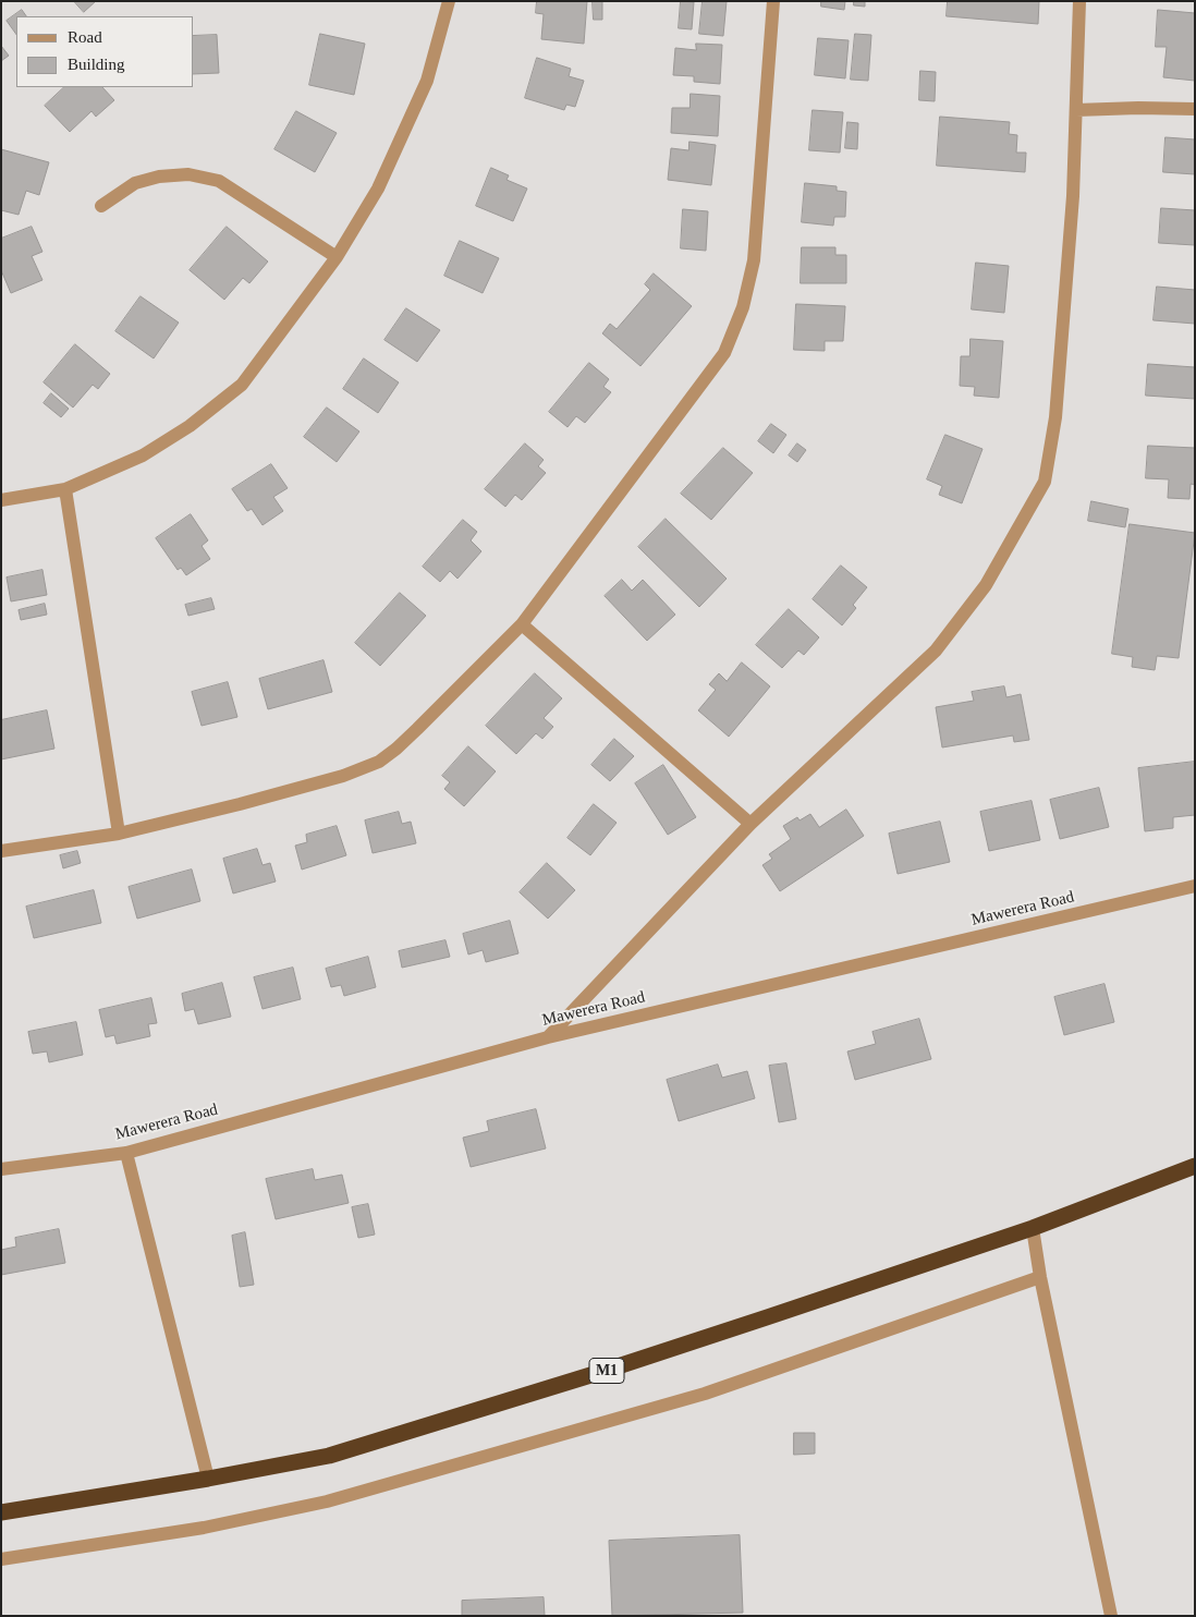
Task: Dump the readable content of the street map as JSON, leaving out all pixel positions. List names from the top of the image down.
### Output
{
  "streets": {
    "highway": ["M1"],
    "street": ["Mawerera Road"]
  },
  "legend": ["Road", "Building"]
}
